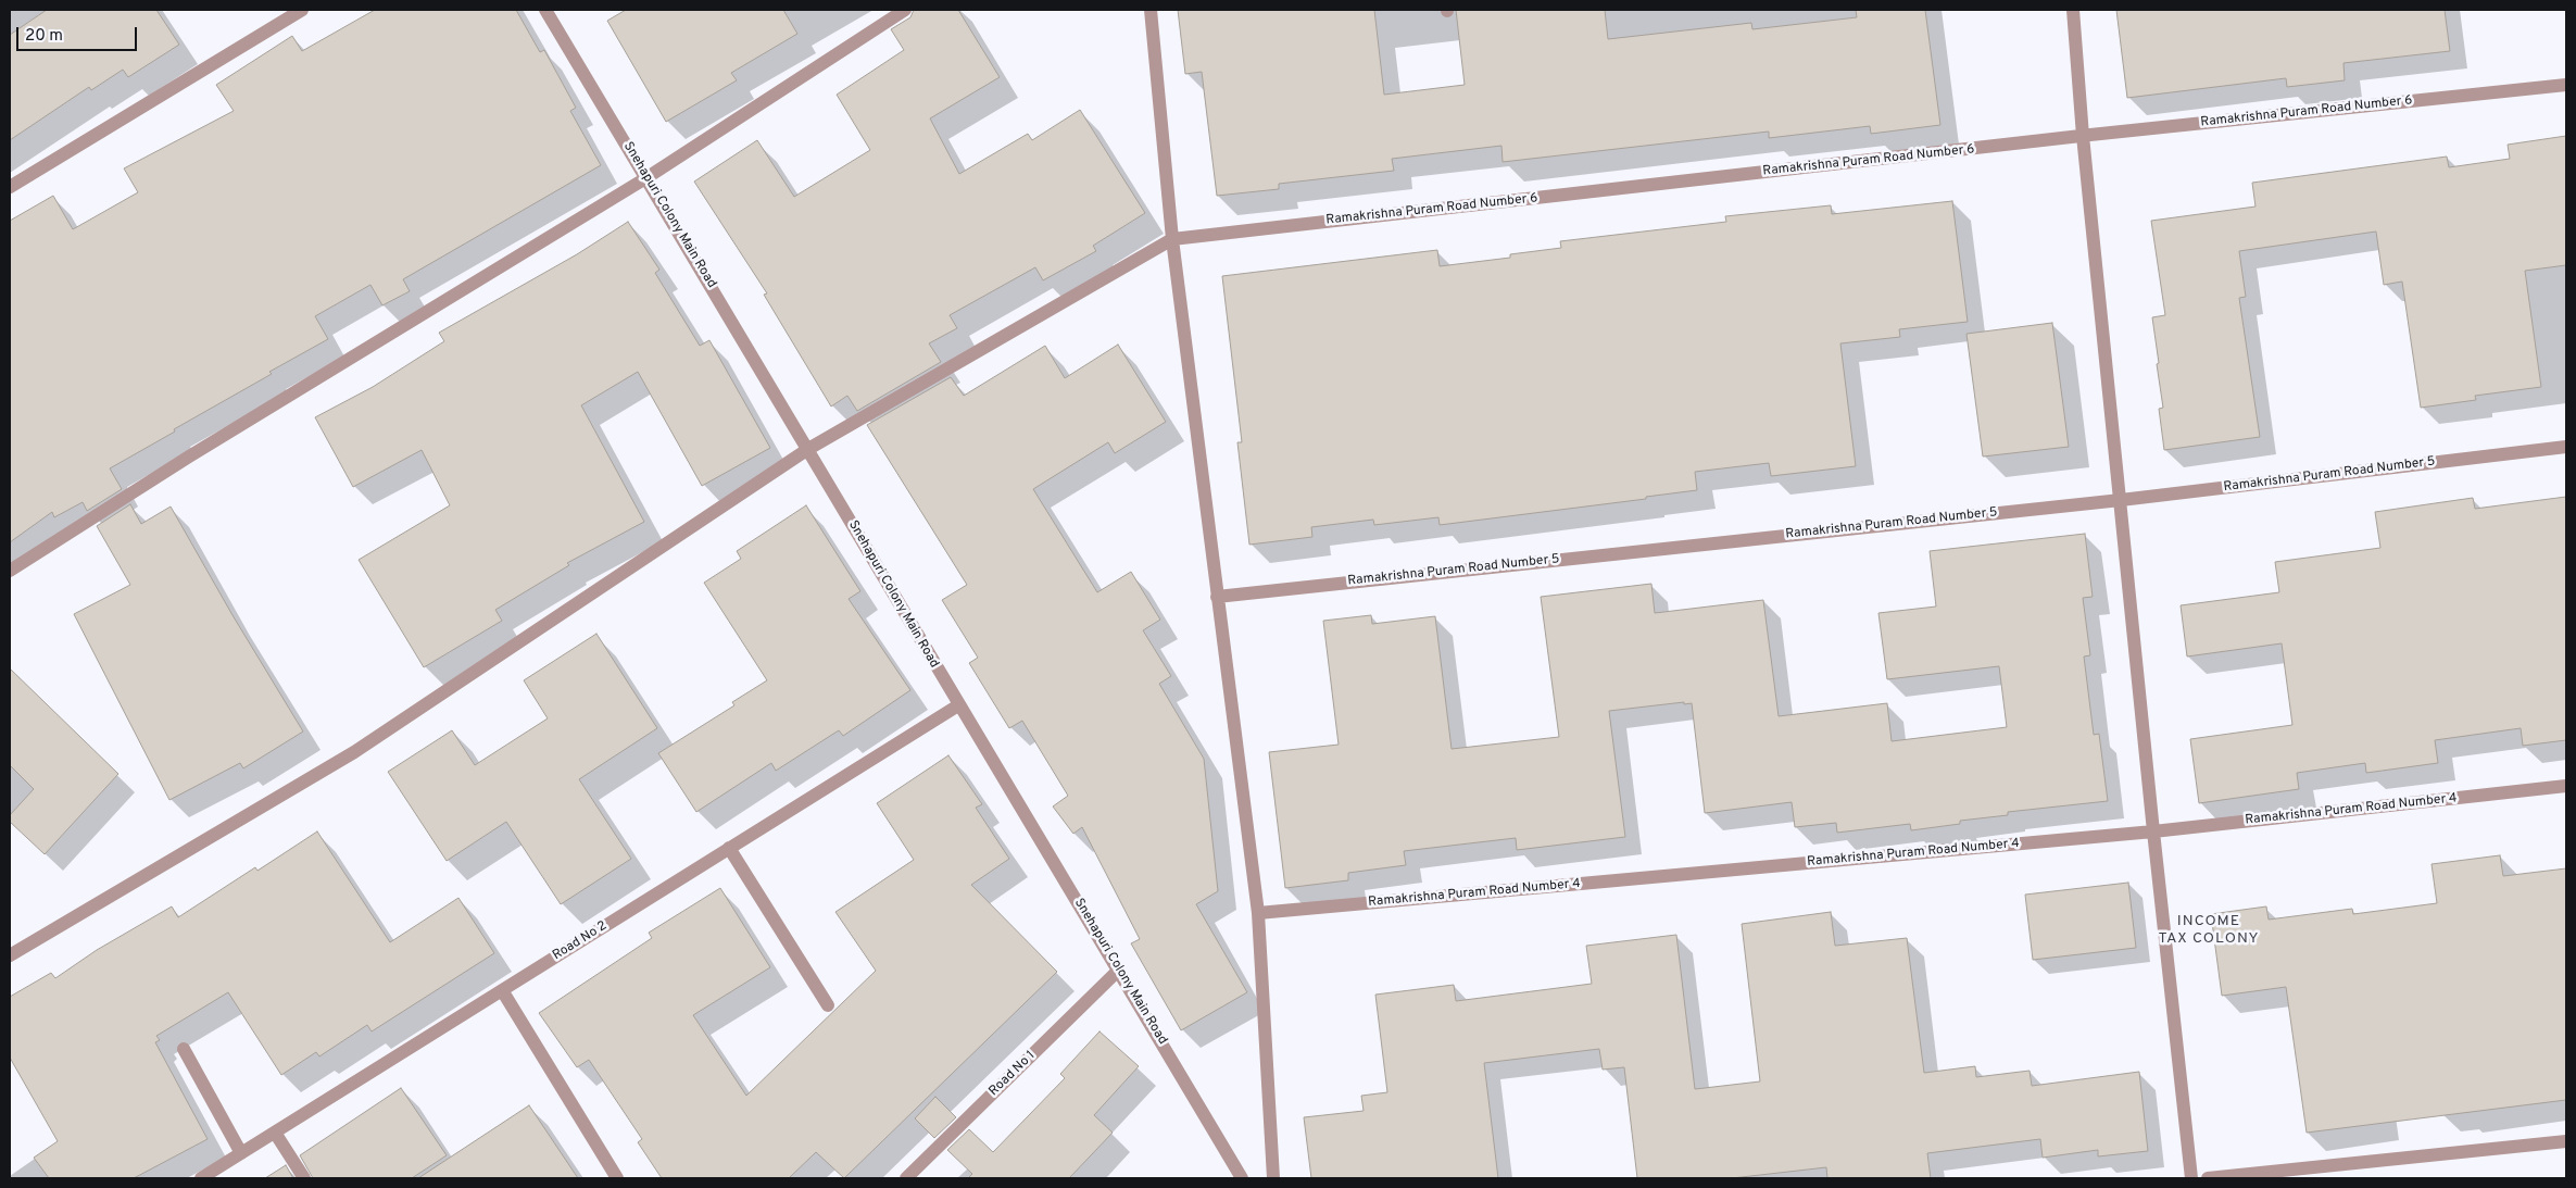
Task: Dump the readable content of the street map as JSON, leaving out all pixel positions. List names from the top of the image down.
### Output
{
  "streets": {
    "street": [
      "Ramakrishna Puram Road Number 6",
      "Snehapuri Colony Main Road",
      "Ramakrishna Puram Road Number 5",
      "Ramakrishna Puram Road Number 4",
      "Road No 2",
      "Road No 1"
    ]
  },
  "crossings": [
    ["Snehapuri Colony Main Road", "Road No 2"],
    ["Snehapuri Colony Main Road", "Road No 1"]
  ],
  "districts": ["INCOME TAX COLONY"],
  "scale_bar": "20 m"
}
